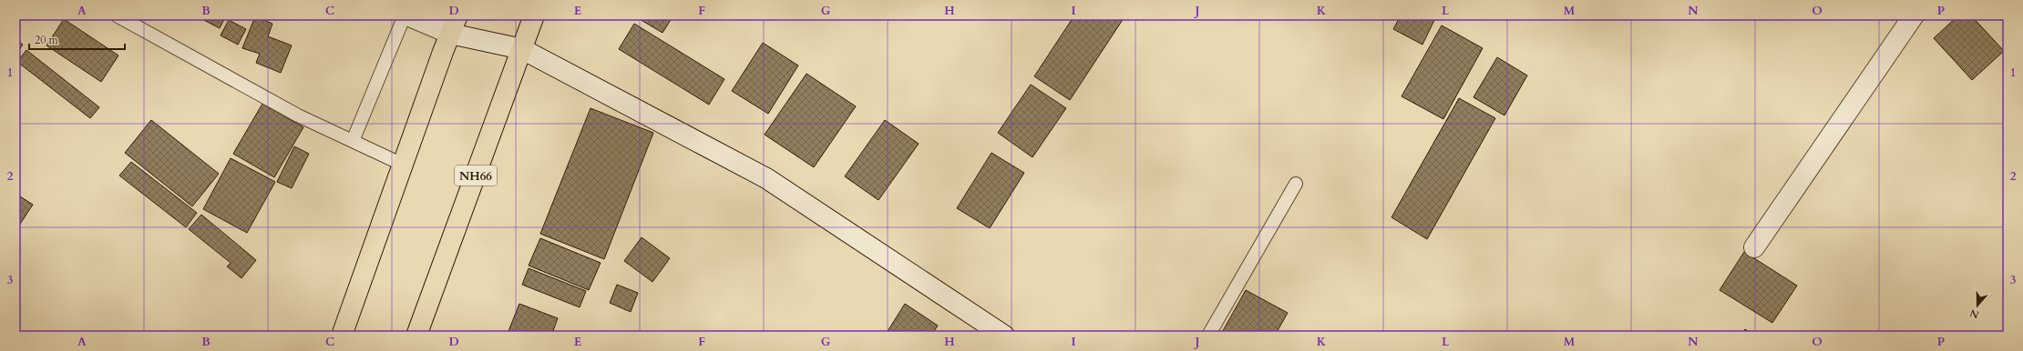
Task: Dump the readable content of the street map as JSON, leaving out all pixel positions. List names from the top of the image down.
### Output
{
  "streets": {
    "highway": ["NH66"]
  },
  "scale_bar": "20 m",
  "north": "bottom",
  "grid": {
    "columns": [
      "A",
      "B",
      "C",
      "D",
      "E",
      "F",
      "G",
      "H",
      "I",
      "J",
      "K",
      "L",
      "M",
      "N",
      "O",
      "P"
    ],
    "rows": ["1", "2", "3"]
  }
}
